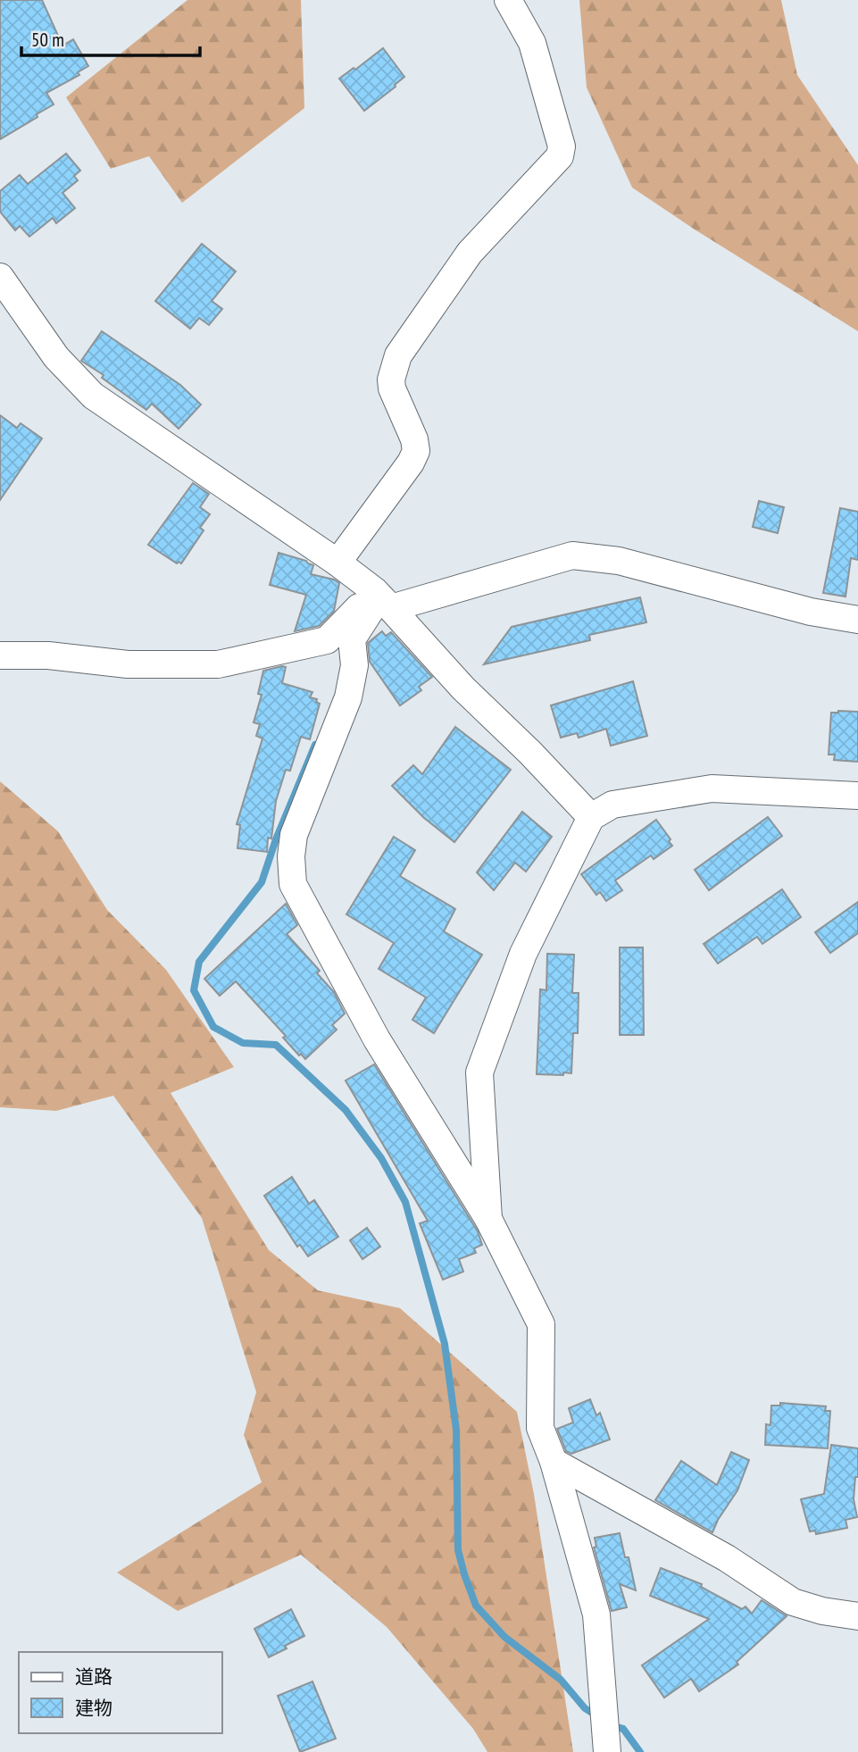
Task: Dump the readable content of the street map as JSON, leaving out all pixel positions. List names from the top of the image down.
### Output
{
  "legend": ["道路", "建物"],
  "scale_bar": "50 m"
}
